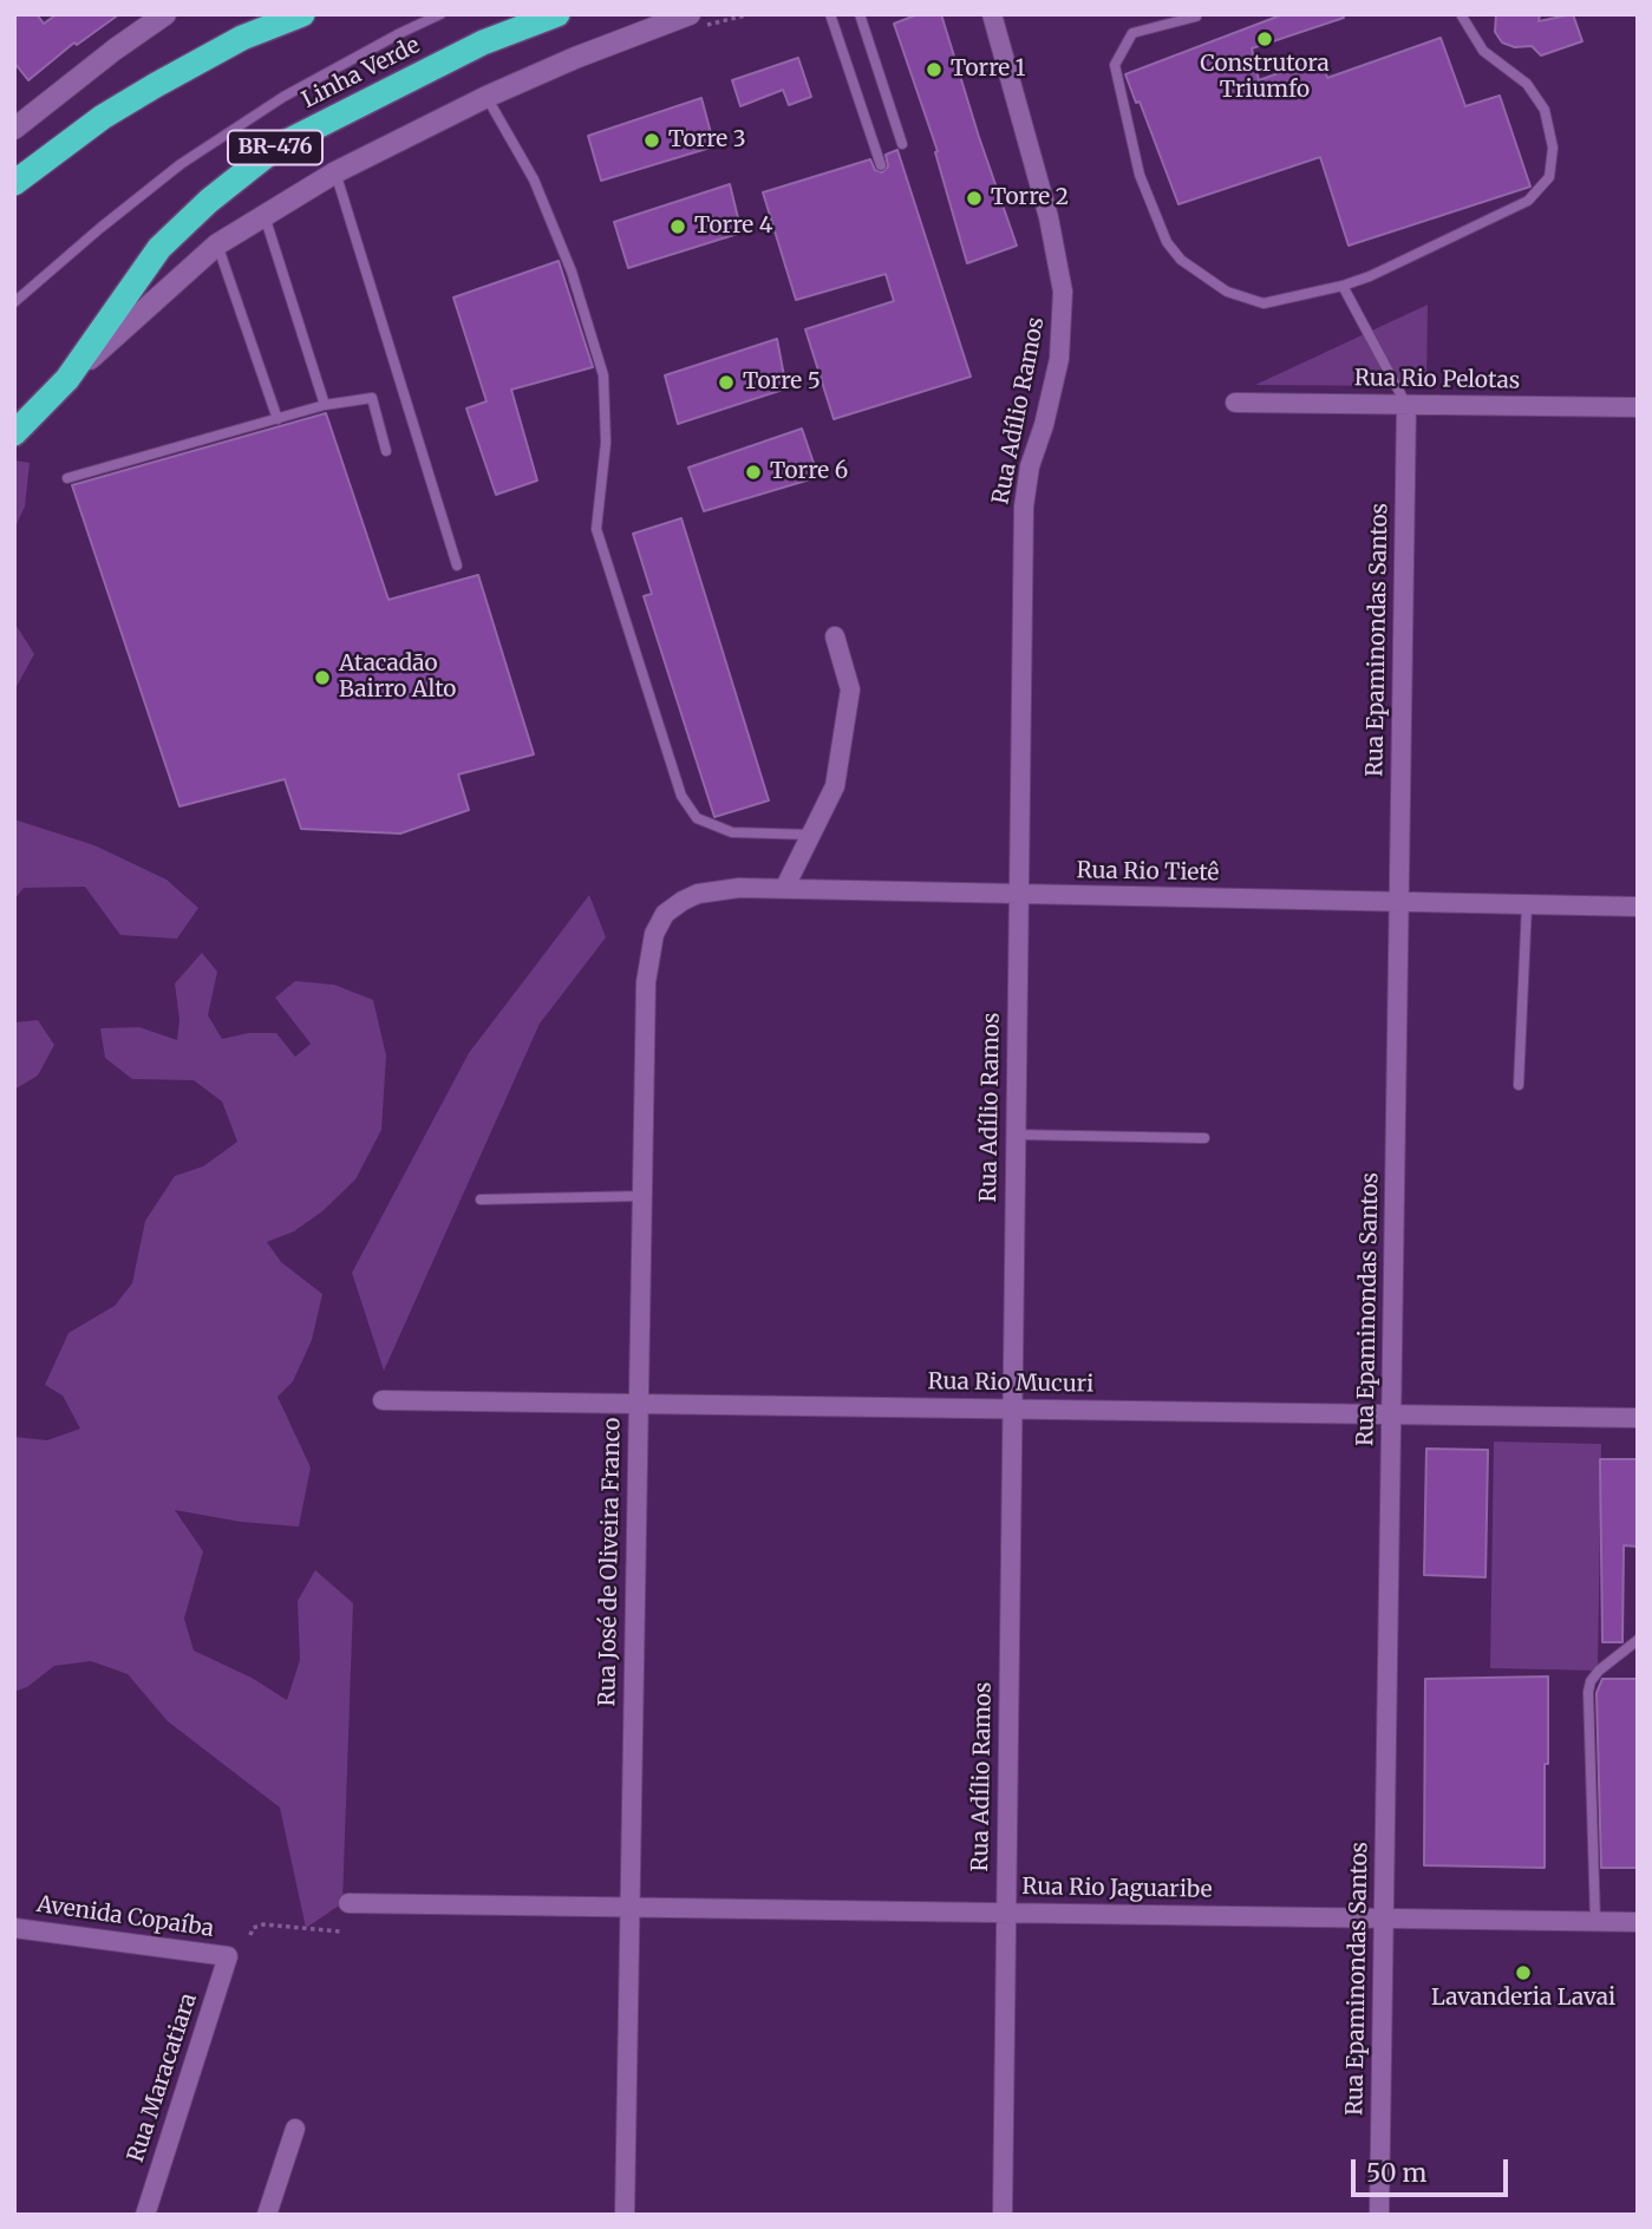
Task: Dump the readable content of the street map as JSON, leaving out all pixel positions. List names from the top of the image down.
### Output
{
  "streets": {
    "highway": ["Linha Verde", "BR-476"],
    "street": [
      "Rua Rio Pelotas",
      "Rua Adílio Ramos",
      "Rua Epaminondas Santos",
      "Rua Rio Tietê",
      "Rua Rio Mucuri",
      "Rua José de Oliveira Franco",
      "Rua Rio Jaguaribe",
      "Avenida Copaíba",
      "Rua Maracatiara"
    ]
  },
  "crossings": [
    ["Rua Rio Pelotas", "Rua Epaminondas Santos"],
    ["Rua Adílio Ramos", "Rua Rio Tietê"],
    ["Rua Adílio Ramos", "Rua Rio Mucuri"],
    ["Rua Adílio Ramos", "Rua Rio Jaguaribe"],
    ["Rua Epaminondas Santos", "Rua Rio Tietê"],
    ["Rua Epaminondas Santos", "Rua Rio Mucuri"],
    ["Rua Epaminondas Santos", "Rua Rio Jaguaribe"],
    ["Rua Rio Tietê", "Rua José de Oliveira Franco"],
    ["Rua Rio Mucuri", "Rua José de Oliveira Franco"],
    ["Rua José de Oliveira Franco", "Rua Rio Jaguaribe"],
    ["Avenida Copaíba", "Rua Maracatiara"]
  ],
  "places": [
    "Construtora Triumfo",
    "Torre 1",
    "Torre 3",
    "Torre 2",
    "Torre 4",
    "Torre 5",
    "Torre 6",
    "Atacadão Bairro Alto",
    "Lavanderia Lavai"
  ],
  "scale_bar": "50 m"
}
